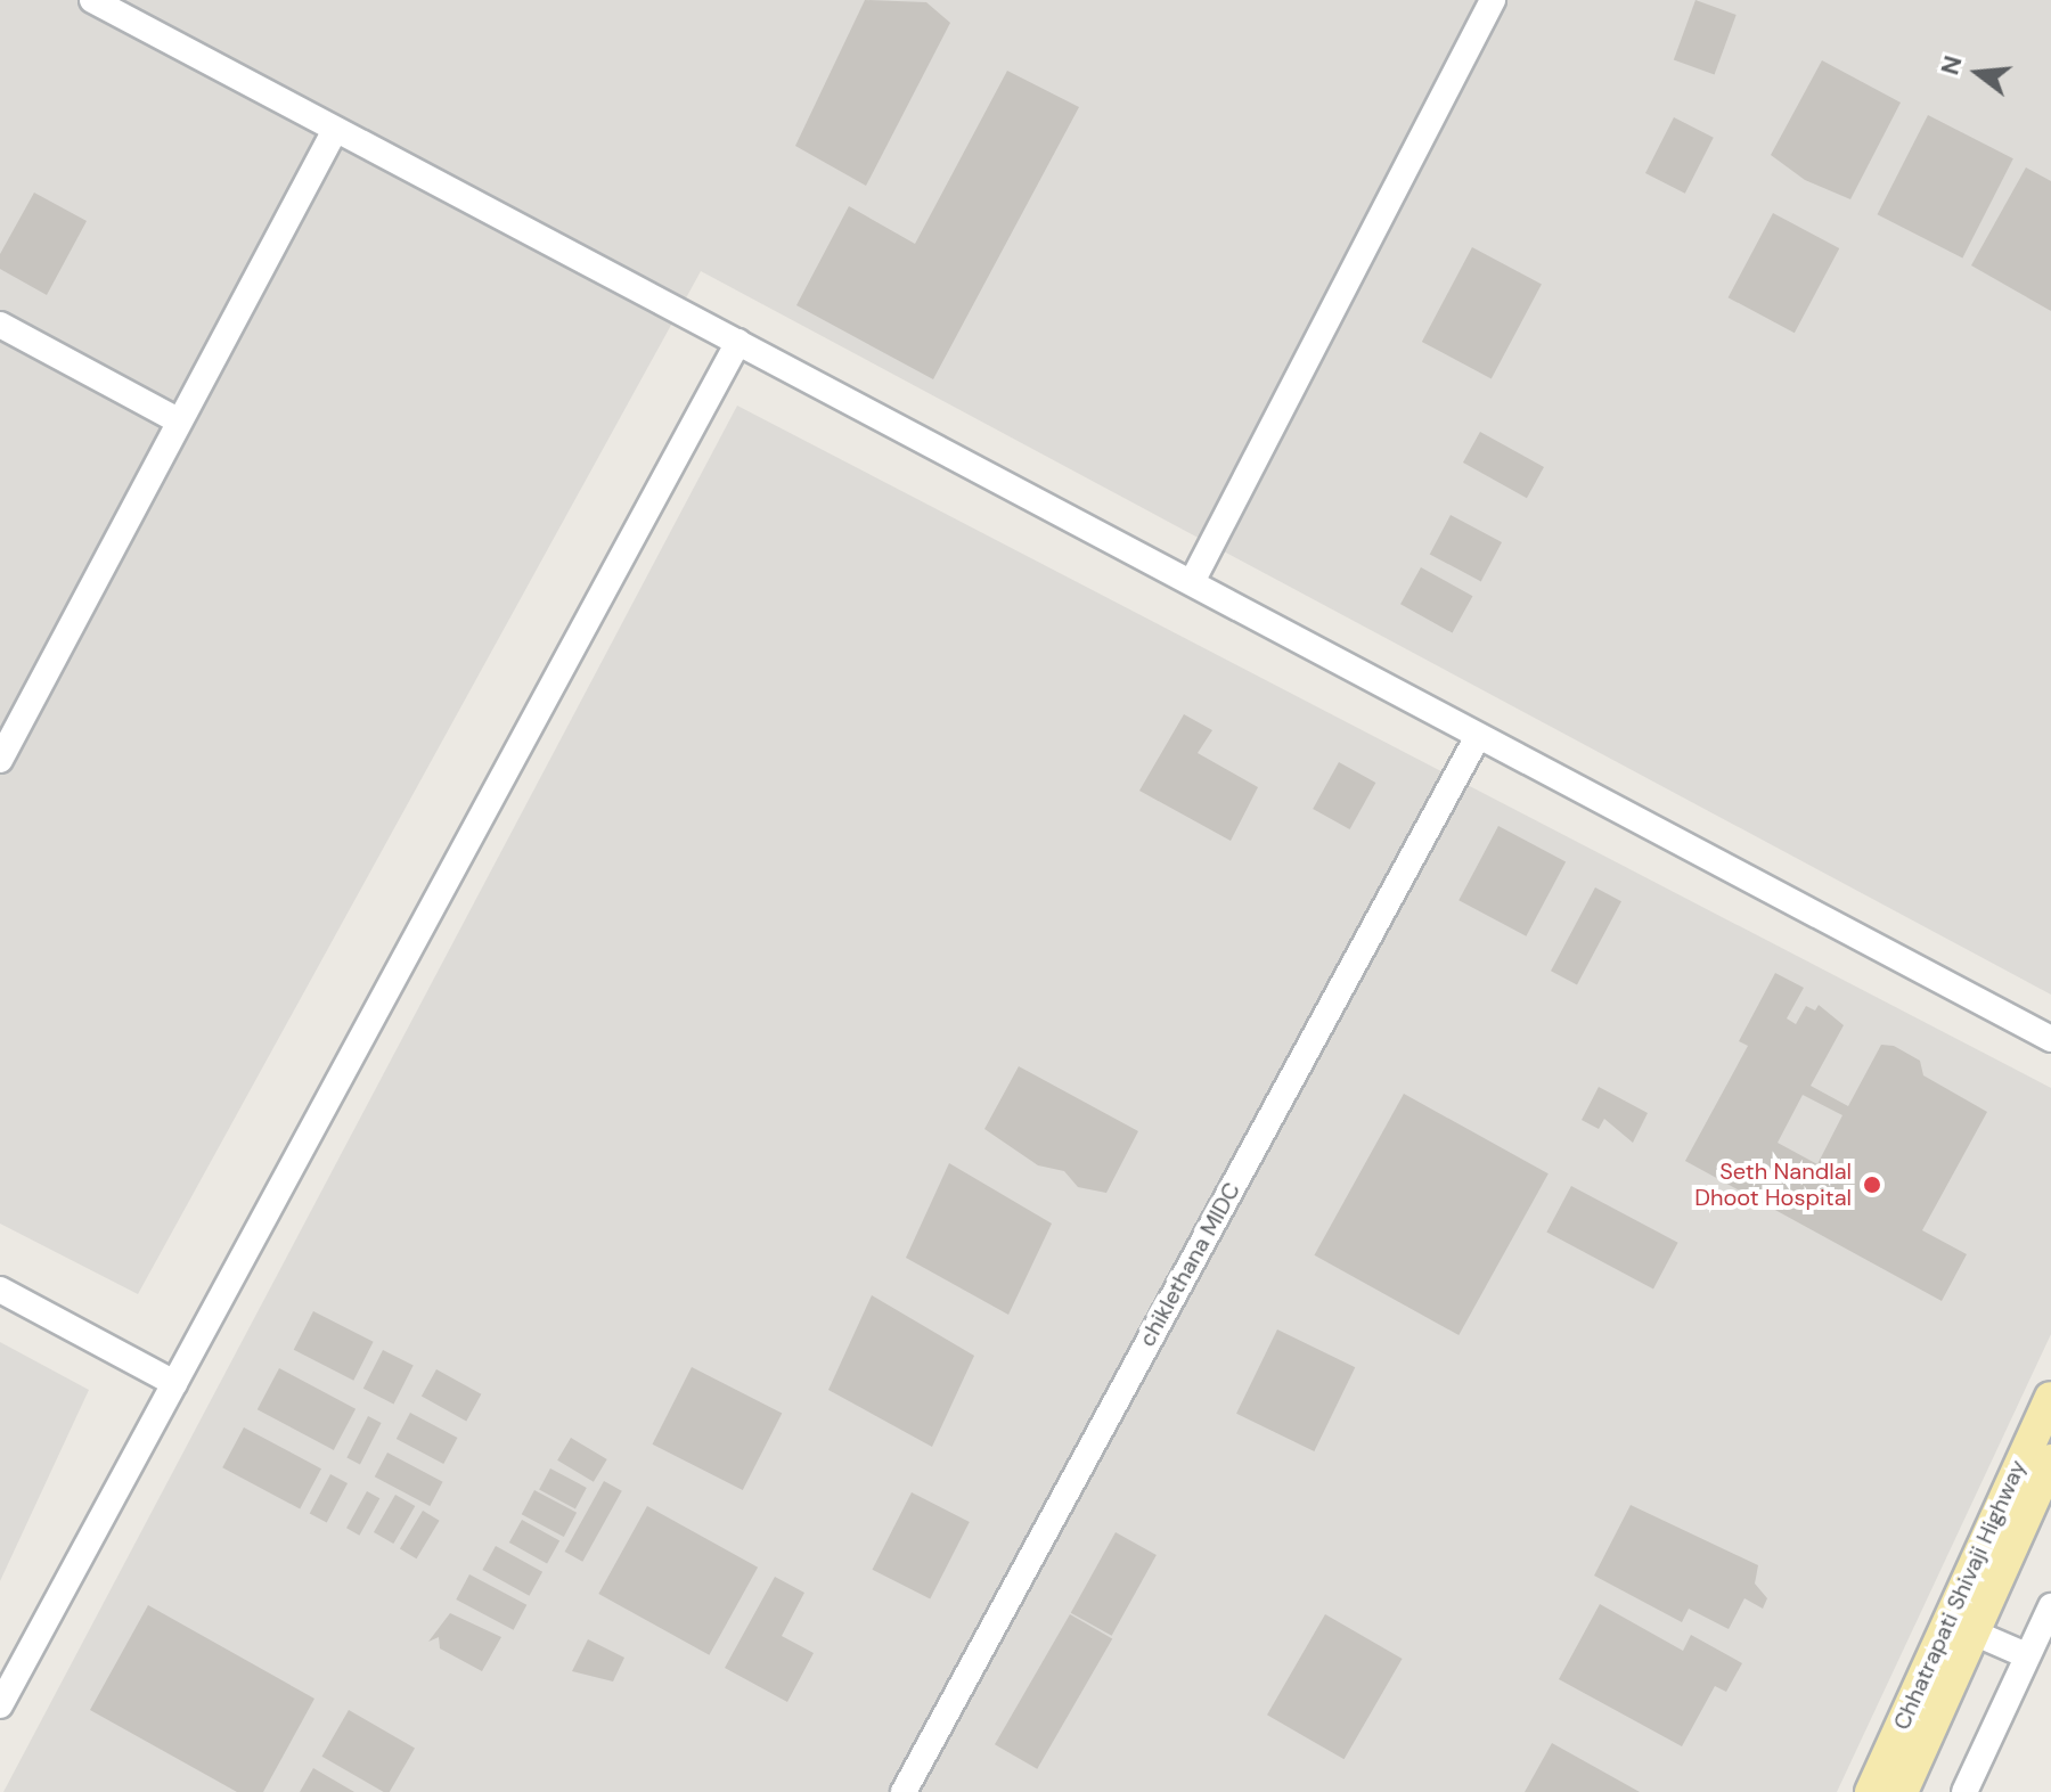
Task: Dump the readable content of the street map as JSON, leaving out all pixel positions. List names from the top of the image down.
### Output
{
  "streets": {
    "main road": ["Chhatrapati Shivaji Highway"],
    "street": ["chiklethana MIDC"]
  },
  "places": ["Seth Nandlal Dhoot Hospital"],
  "north": "left"
}
